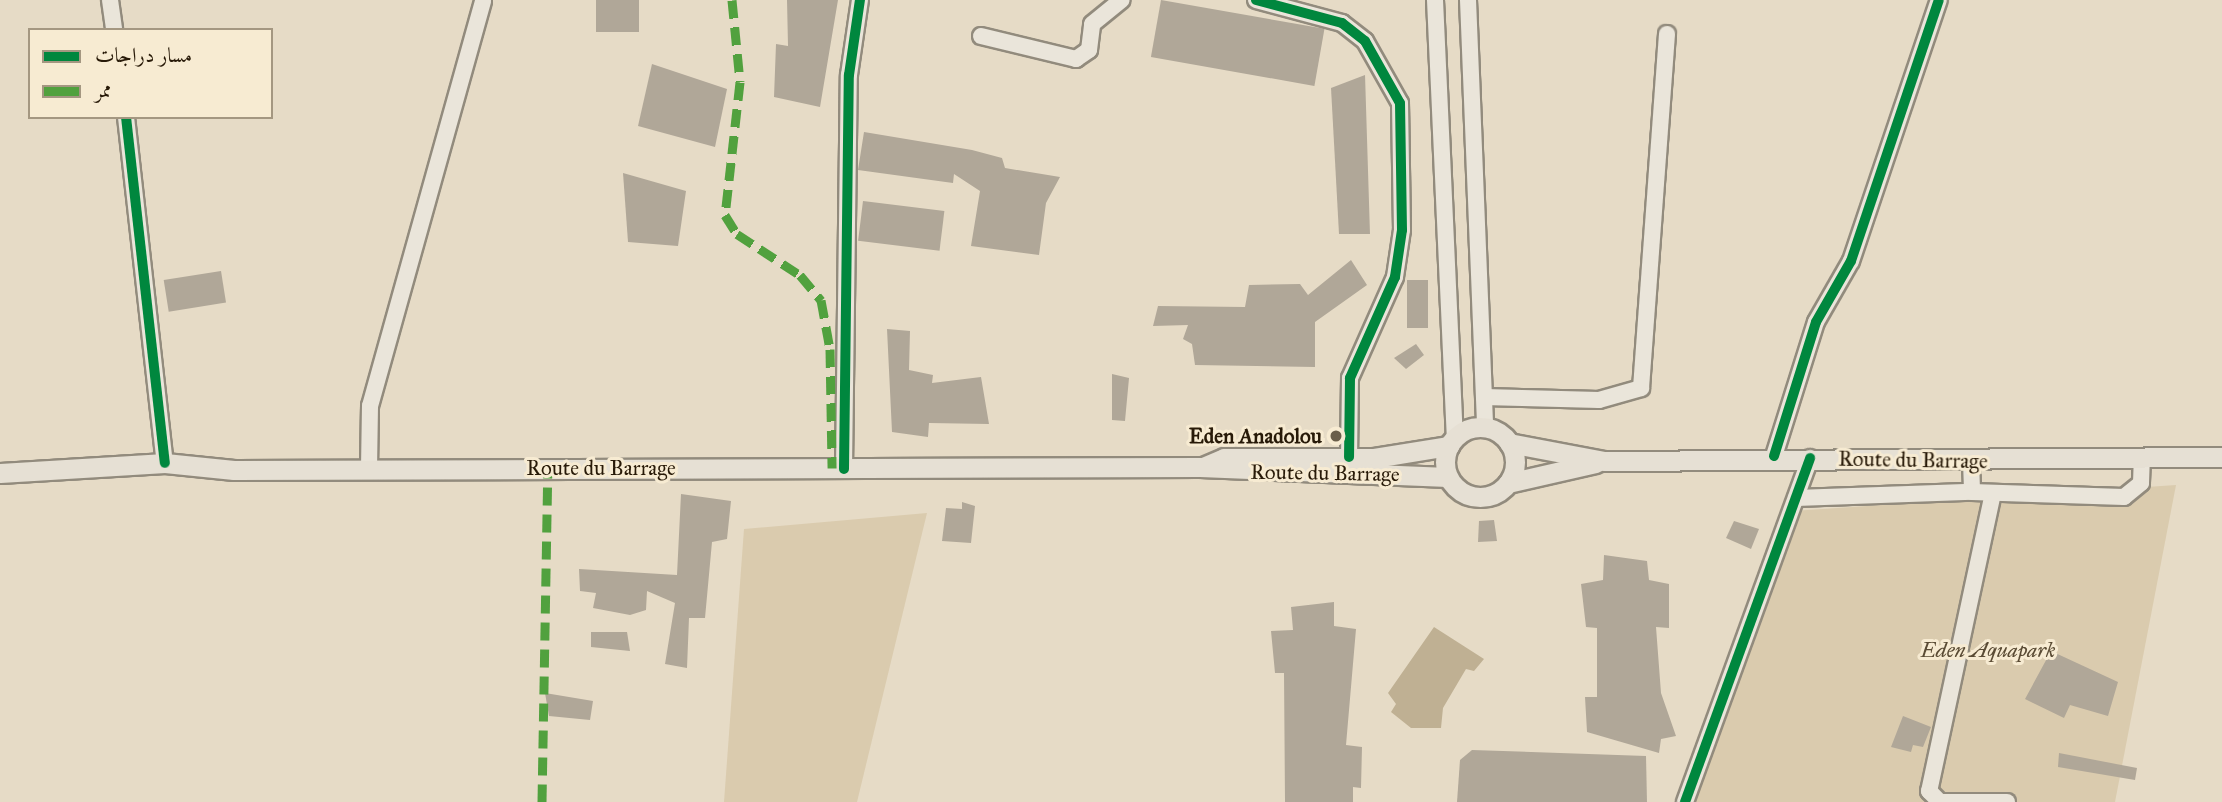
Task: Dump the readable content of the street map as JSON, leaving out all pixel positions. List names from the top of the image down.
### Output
{
  "streets": {
    "main road": ["Route du Barrage"]
  },
  "parks": ["Eden Aquapark"],
  "places": ["Eden Anadolou"],
  "legend": ["مسار دراجات", "ممر"]
}
